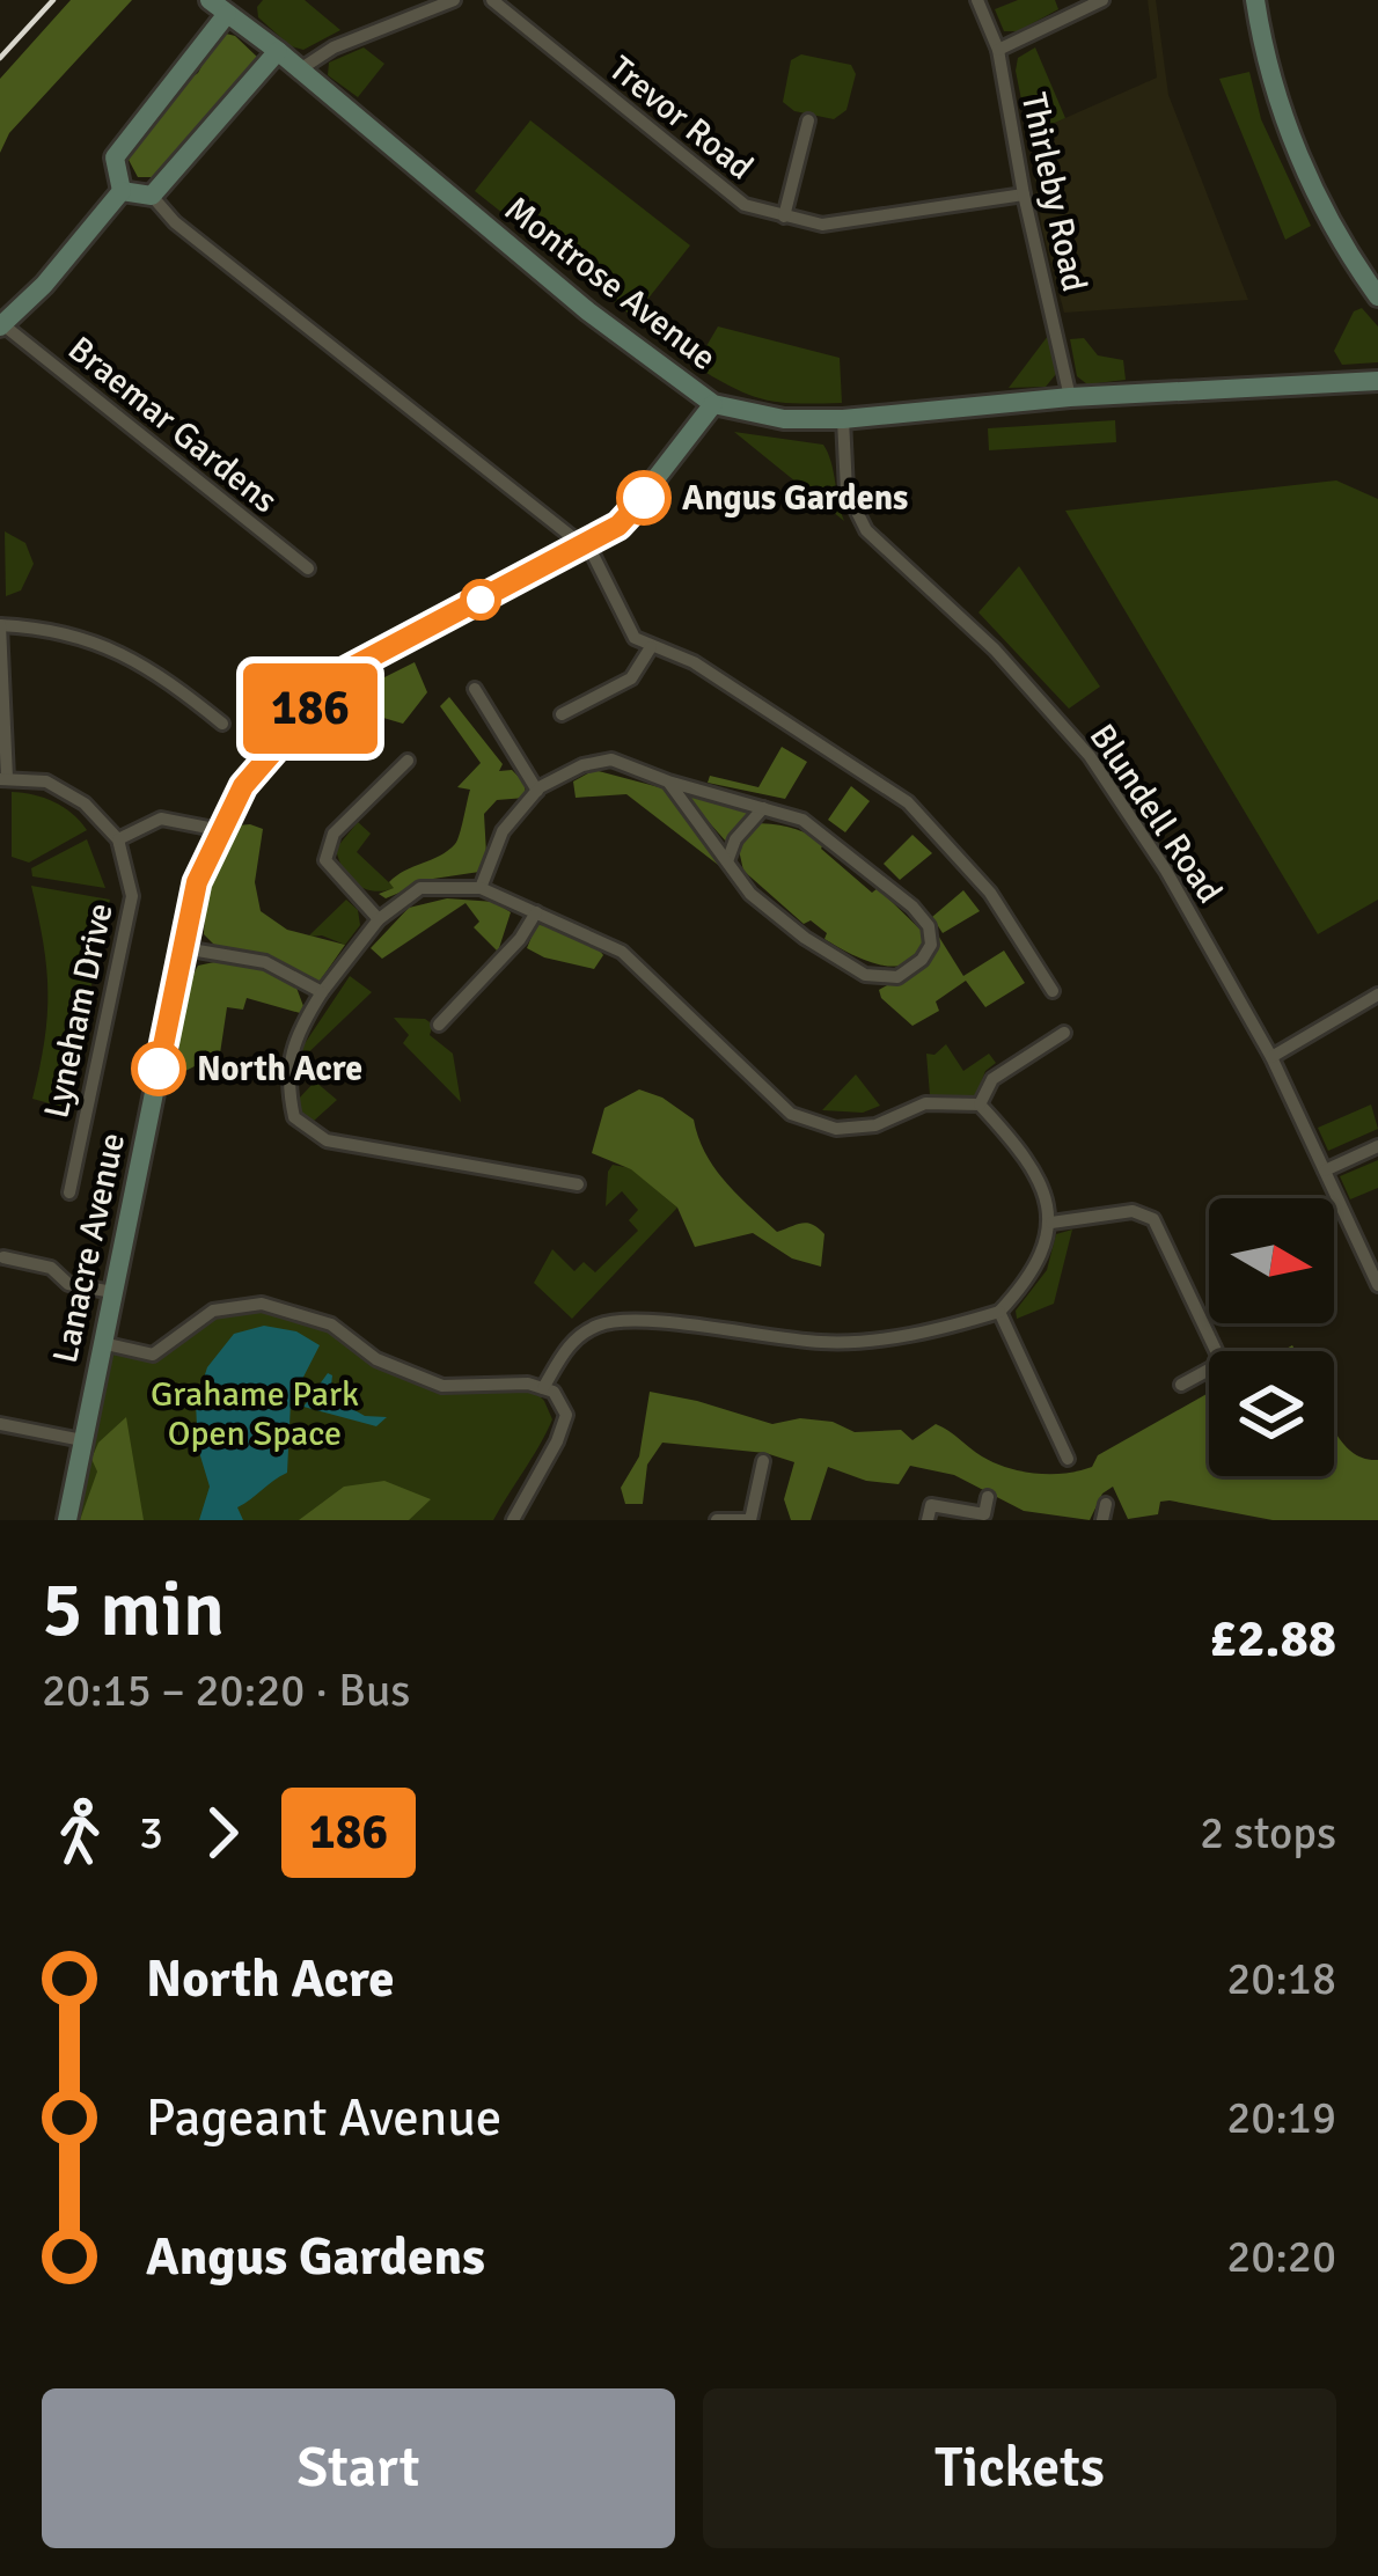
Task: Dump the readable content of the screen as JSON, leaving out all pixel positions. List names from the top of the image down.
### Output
{
  "streets": {
    "street": [
      "Trevor Road",
      "Thirleby Road",
      "Montrose Avenue",
      "Braemar Gardens",
      "Blundell Road",
      "Lyneham Drive",
      "Lanacre Avenue"
    ]
  },
  "crossings": [
    ["Trevor Road", "Thirleby Road"],
    ["Thirleby Road", "Montrose Avenue"],
    ["Montrose Avenue", "Blundell Road"],
    ["Montrose Avenue", "Lanacre Avenue"]
  ],
  "parks": ["Grahame Park Open Space"],
  "places": ["Angus Gardens", "North Acre"],
  "lines": ["bus line 186"],
  "north": "right",
  "page": {
    "on_map": "186",
    "heading": ["5 min", "20:15 – 20:20 · Bus", "£2.88"],
    "legs": ["3", "186", "2 stops"],
    "list": [
      {
        "name": "North Acre",
        "value": "20:18"
      },
      {
        "name": "Pageant Avenue",
        "value": "20:19"
      },
      {
        "name": "Angus Gardens",
        "value": "20:20"
      }
    ],
    "buttons": ["Start", "Tickets"]
  }
}
